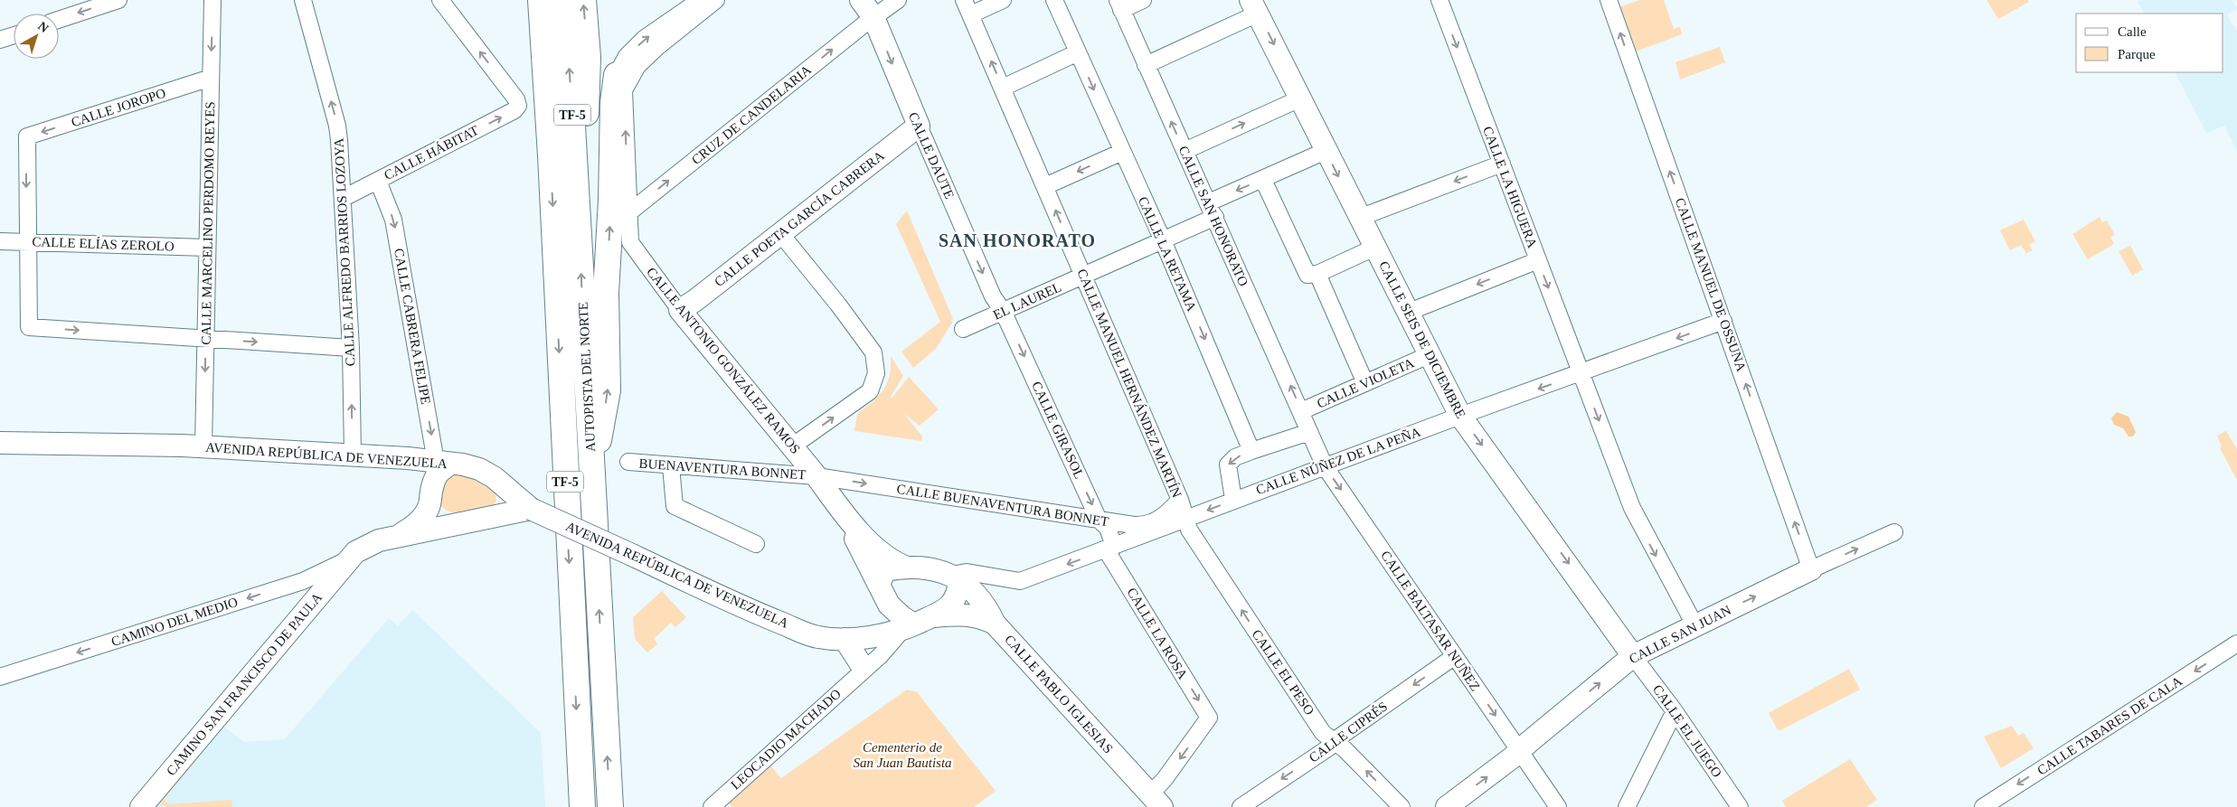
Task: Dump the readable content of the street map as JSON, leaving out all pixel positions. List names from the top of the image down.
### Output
{
  "streets": {
    "highway": ["TF-5", "AUTOPISTA DEL NORTE"],
    "street": [
      "CALLE JOROPO",
      "CRUZ DE CANDELARIA",
      "CALLE HÁBITAT",
      "CALLE DAUTE",
      "CALLE LA HIGUERA",
      "CALLE SAN HONORATO",
      "CALLE POETA GARCÍA CABRERA",
      "CALLE MARCELINO PERDOMO REYES",
      "CALLE ELÍAS ZEROLO",
      "CALLE ALFREDO BARRIOS LOZOYA",
      "CALLE LA RETAMA",
      "CALLE MANUEL DE OSSUNA",
      "EL LAUREL",
      "CALLE CABRERA FELIPE",
      "CALLE SEIS DE DICIEMBRE",
      "CALLE ANTONIO GONZÁLEZ RAMOS",
      "CALLE MANUEL HERNÁNDEZ MARTÍN",
      "CALLE VIOLETA",
      "CALLE GIRASOL",
      "AVENIDA REPÚBLICA DE VENEZUELA",
      "CALLE NÚÑEZ DE LA PEÑA",
      "BUENAVENTURA BONNET",
      "CALLE BUENAVENTURA BONNET",
      "CALLE BALTASAR NUÑEZ",
      "CAMINO DEL MEDIO",
      "CALLE LA ROSA",
      "CALLE SAN JUAN",
      "CALLE EL PESO",
      "CAMINO SAN FRANCISCO DE PAULA",
      "CALLE PABLO IGLESIAS",
      "CALLE TABARES DE CALA",
      "CALLE EL JUEGO",
      "CALLE CIPRÉS",
      "LEOCADIO MACHADO"
    ]
  },
  "crossings": [
    ["CALLE JOROPO", "CALLE MARCELINO PERDOMO REYES"],
    ["CALLE JOROPO", "CALLE ELÍAS ZEROLO"],
    ["CRUZ DE CANDELARIA", "CALLE DAUTE"],
    ["CRUZ DE CANDELARIA", "CALLE ANTONIO GONZÁLEZ RAMOS"],
    ["CALLE HÁBITAT", "CALLE ALFREDO BARRIOS LOZOYA"],
    ["CALLE HÁBITAT", "CALLE CABRERA FELIPE"],
    ["CALLE DAUTE", "CALLE POETA GARCÍA CABRERA"],
    ["CALLE DAUTE", "EL LAUREL"],
    ["CALLE DAUTE", "CALLE GIRASOL"],
    ["CALLE LA HIGUERA", "CALLE NÚÑEZ DE LA PEÑA"],
    ["CALLE LA HIGUERA", "CALLE SAN JUAN"],
    ["CALLE SAN HONORATO", "EL LAUREL"],
    ["CALLE SAN HONORATO", "CALLE VIOLETA"],
    ["CALLE SAN HONORATO", "CALLE BALTASAR NUÑEZ"],
    ["CALLE POETA GARCÍA CABRERA", "CALLE ANTONIO GONZÁLEZ RAMOS"],
    ["CALLE MARCELINO PERDOMO REYES", "CALLE ELÍAS ZEROLO"],
    ["CALLE MARCELINO PERDOMO REYES", "AVENIDA REPÚBLICA DE VENEZUELA"],
    ["CALLE ALFREDO BARRIOS LOZOYA", "AVENIDA REPÚBLICA DE VENEZUELA"],
    ["CALLE LA RETAMA", "EL LAUREL"],
    ["CALLE MANUEL DE OSSUNA", "CALLE NÚÑEZ DE LA PEÑA"],
    ["CALLE MANUEL DE OSSUNA", "CALLE SAN JUAN"],
    ["EL LAUREL", "CALLE MANUEL HERNÁNDEZ MARTÍN"],
    ["EL LAUREL", "CALLE GIRASOL"],
    ["CALLE CABRERA FELIPE", "AVENIDA REPÚBLICA DE VENEZUELA"],
    ["CALLE SEIS DE DICIEMBRE", "CALLE VIOLETA"],
    ["CALLE SEIS DE DICIEMBRE", "CALLE NÚÑEZ DE LA PEÑA"],
    ["CALLE SEIS DE DICIEMBRE", "CALLE SAN JUAN"],
    ["CALLE SEIS DE DICIEMBRE", "CALLE EL JUEGO"],
    ["CALLE ANTONIO GONZÁLEZ RAMOS", "AVENIDA REPÚBLICA DE VENEZUELA"],
    ["CALLE ANTONIO GONZÁLEZ RAMOS", "CALLE NÚÑEZ DE LA PEÑA"],
    ["CALLE ANTONIO GONZÁLEZ RAMOS", "BUENAVENTURA BONNET"],
    ["CALLE ANTONIO GONZÁLEZ RAMOS", "CALLE BUENAVENTURA BONNET"],
    ["CALLE ANTONIO GONZÁLEZ RAMOS", "CALLE PABLO IGLESIAS"],
    ["CALLE ANTONIO GONZÁLEZ RAMOS", "LEOCADIO MACHADO"],
    ["CALLE MANUEL HERNÁNDEZ MARTÍN", "CALLE NÚÑEZ DE LA PEÑA"],
    ["CALLE MANUEL HERNÁNDEZ MARTÍN", "CALLE BUENAVENTURA BONNET"],
    ["CALLE MANUEL HERNÁNDEZ MARTÍN", "CALLE EL PESO"],
    ["CALLE GIRASOL", "CALLE NÚÑEZ DE LA PEÑA"],
    ["CALLE GIRASOL", "CALLE BUENAVENTURA BONNET"],
    ["CALLE GIRASOL", "CALLE LA ROSA"],
    ["AVENIDA REPÚBLICA DE VENEZUELA", "CALLE NÚÑEZ DE LA PEÑA"],
    ["AVENIDA REPÚBLICA DE VENEZUELA", "CALLE PABLO IGLESIAS"],
    ["AVENIDA REPÚBLICA DE VENEZUELA", "LEOCADIO MACHADO"],
    ["CALLE NÚÑEZ DE LA PEÑA", "CALLE BALTASAR NUÑEZ"],
    ["CALLE NÚÑEZ DE LA PEÑA", "CALLE LA ROSA"],
    ["CALLE NÚÑEZ DE LA PEÑA", "CALLE EL PESO"],
    ["CALLE NÚÑEZ DE LA PEÑA", "CALLE PABLO IGLESIAS"],
    ["CALLE NÚÑEZ DE LA PEÑA", "LEOCADIO MACHADO"],
    ["BUENAVENTURA BONNET", "CALLE BUENAVENTURA BONNET"],
    ["CALLE BALTASAR NUÑEZ", "CALLE SAN JUAN"],
    ["CALLE BALTASAR NUÑEZ", "CALLE CIPRÉS"],
    ["CAMINO DEL MEDIO", "CAMINO SAN FRANCISCO DE PAULA"],
    ["CALLE LA ROSA", "CALLE PABLO IGLESIAS"],
    ["CALLE SAN JUAN", "CALLE EL JUEGO"],
    ["CALLE EL PESO", "CALLE CIPRÉS"],
    ["CALLE PABLO IGLESIAS", "LEOCADIO MACHADO"]
  ],
  "one_way": [
    "CALLE JOROPO",
    "CALLE DAUTE",
    "CALLE LA HIGUERA",
    "CALLE MARCELINO PERDOMO REYES",
    "CALLE ALFREDO BARRIOS LOZOYA",
    "CALLE MANUEL DE OSSUNA",
    "CALLE CABRERA FELIPE",
    "CALLE SEIS DE DICIEMBRE",
    "CALLE GIRASOL",
    "CALLE BALTASAR NUÑEZ",
    "CAMINO DEL MEDIO",
    "CALLE LA ROSA",
    "CALLE SAN JUAN",
    "CALLE EL PESO",
    "CALLE TABARES DE CALA",
    "CALLE CIPRÉS"
  ],
  "districts": ["SAN HONORATO"],
  "parks": ["Cementerio de San Juan Bautista"],
  "legend": ["Calle", "Parque"],
  "north": "top right"
}
